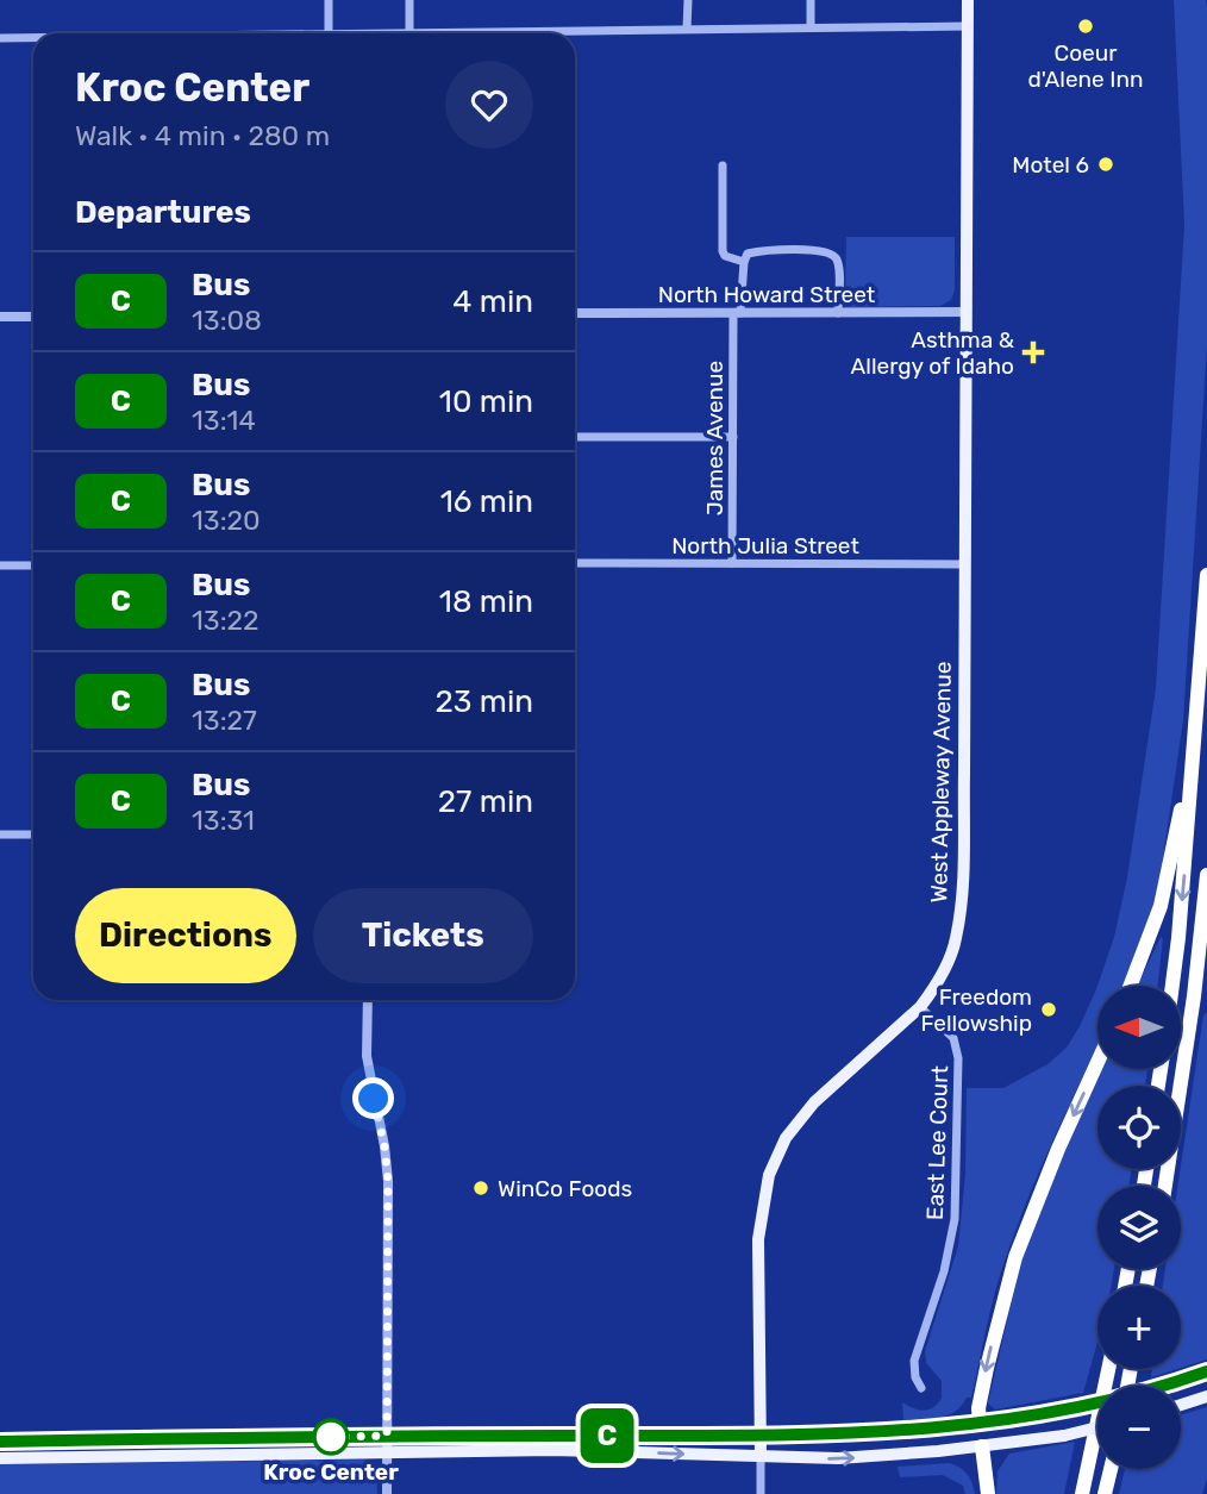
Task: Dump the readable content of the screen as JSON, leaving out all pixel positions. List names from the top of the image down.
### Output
{
  "streets": {
    "main road": ["West Appleway Avenue"],
    "street": [
      "North Howard Street",
      "James Avenue",
      "North Julia Street",
      "East Lee Court"
    ]
  },
  "crossings": [
    ["North Howard Street", "James Avenue"],
    ["North Howard Street", "West Appleway Avenue"],
    ["James Avenue", "North Julia Street"],
    ["North Julia Street", "West Appleway Avenue"],
    ["West Appleway Avenue", "East Lee Court"]
  ],
  "places": {
    "other": [
      "Coeur d'Alene Inn",
      "Motel 6",
      "Freedom Fellowship",
      "WinCo Foods",
      "Kroc Center"
    ],
    "health": ["Asthma & Allergy of Idaho"]
  },
  "lines": ["bus line C"],
  "north": "left",
  "page": {
    "on_map": "C",
    "heading": [
      ["Kroc Center", "Walk · 4 min · 280 m"],
      "Departures"
    ],
    "list": [
      {
        "mark": "C",
        "name": "Bus",
        "note": "13:08",
        "value": "4 min"
      },
      {
        "mark": "C",
        "name": "Bus",
        "note": "13:14",
        "value": "10 min"
      },
      {
        "mark": "C",
        "name": "Bus",
        "note": "13:20",
        "value": "16 min"
      },
      {
        "mark": "C",
        "name": "Bus",
        "note": "13:22",
        "value": "18 min"
      },
      {
        "mark": "C",
        "name": "Bus",
        "note": "13:27",
        "value": "23 min"
      },
      {
        "mark": "C",
        "name": "Bus",
        "note": "13:31",
        "value": "27 min"
      }
    ],
    "buttons": ["Directions", "Tickets"],
    "map_buttons": ["+", "−"]
  }
}
